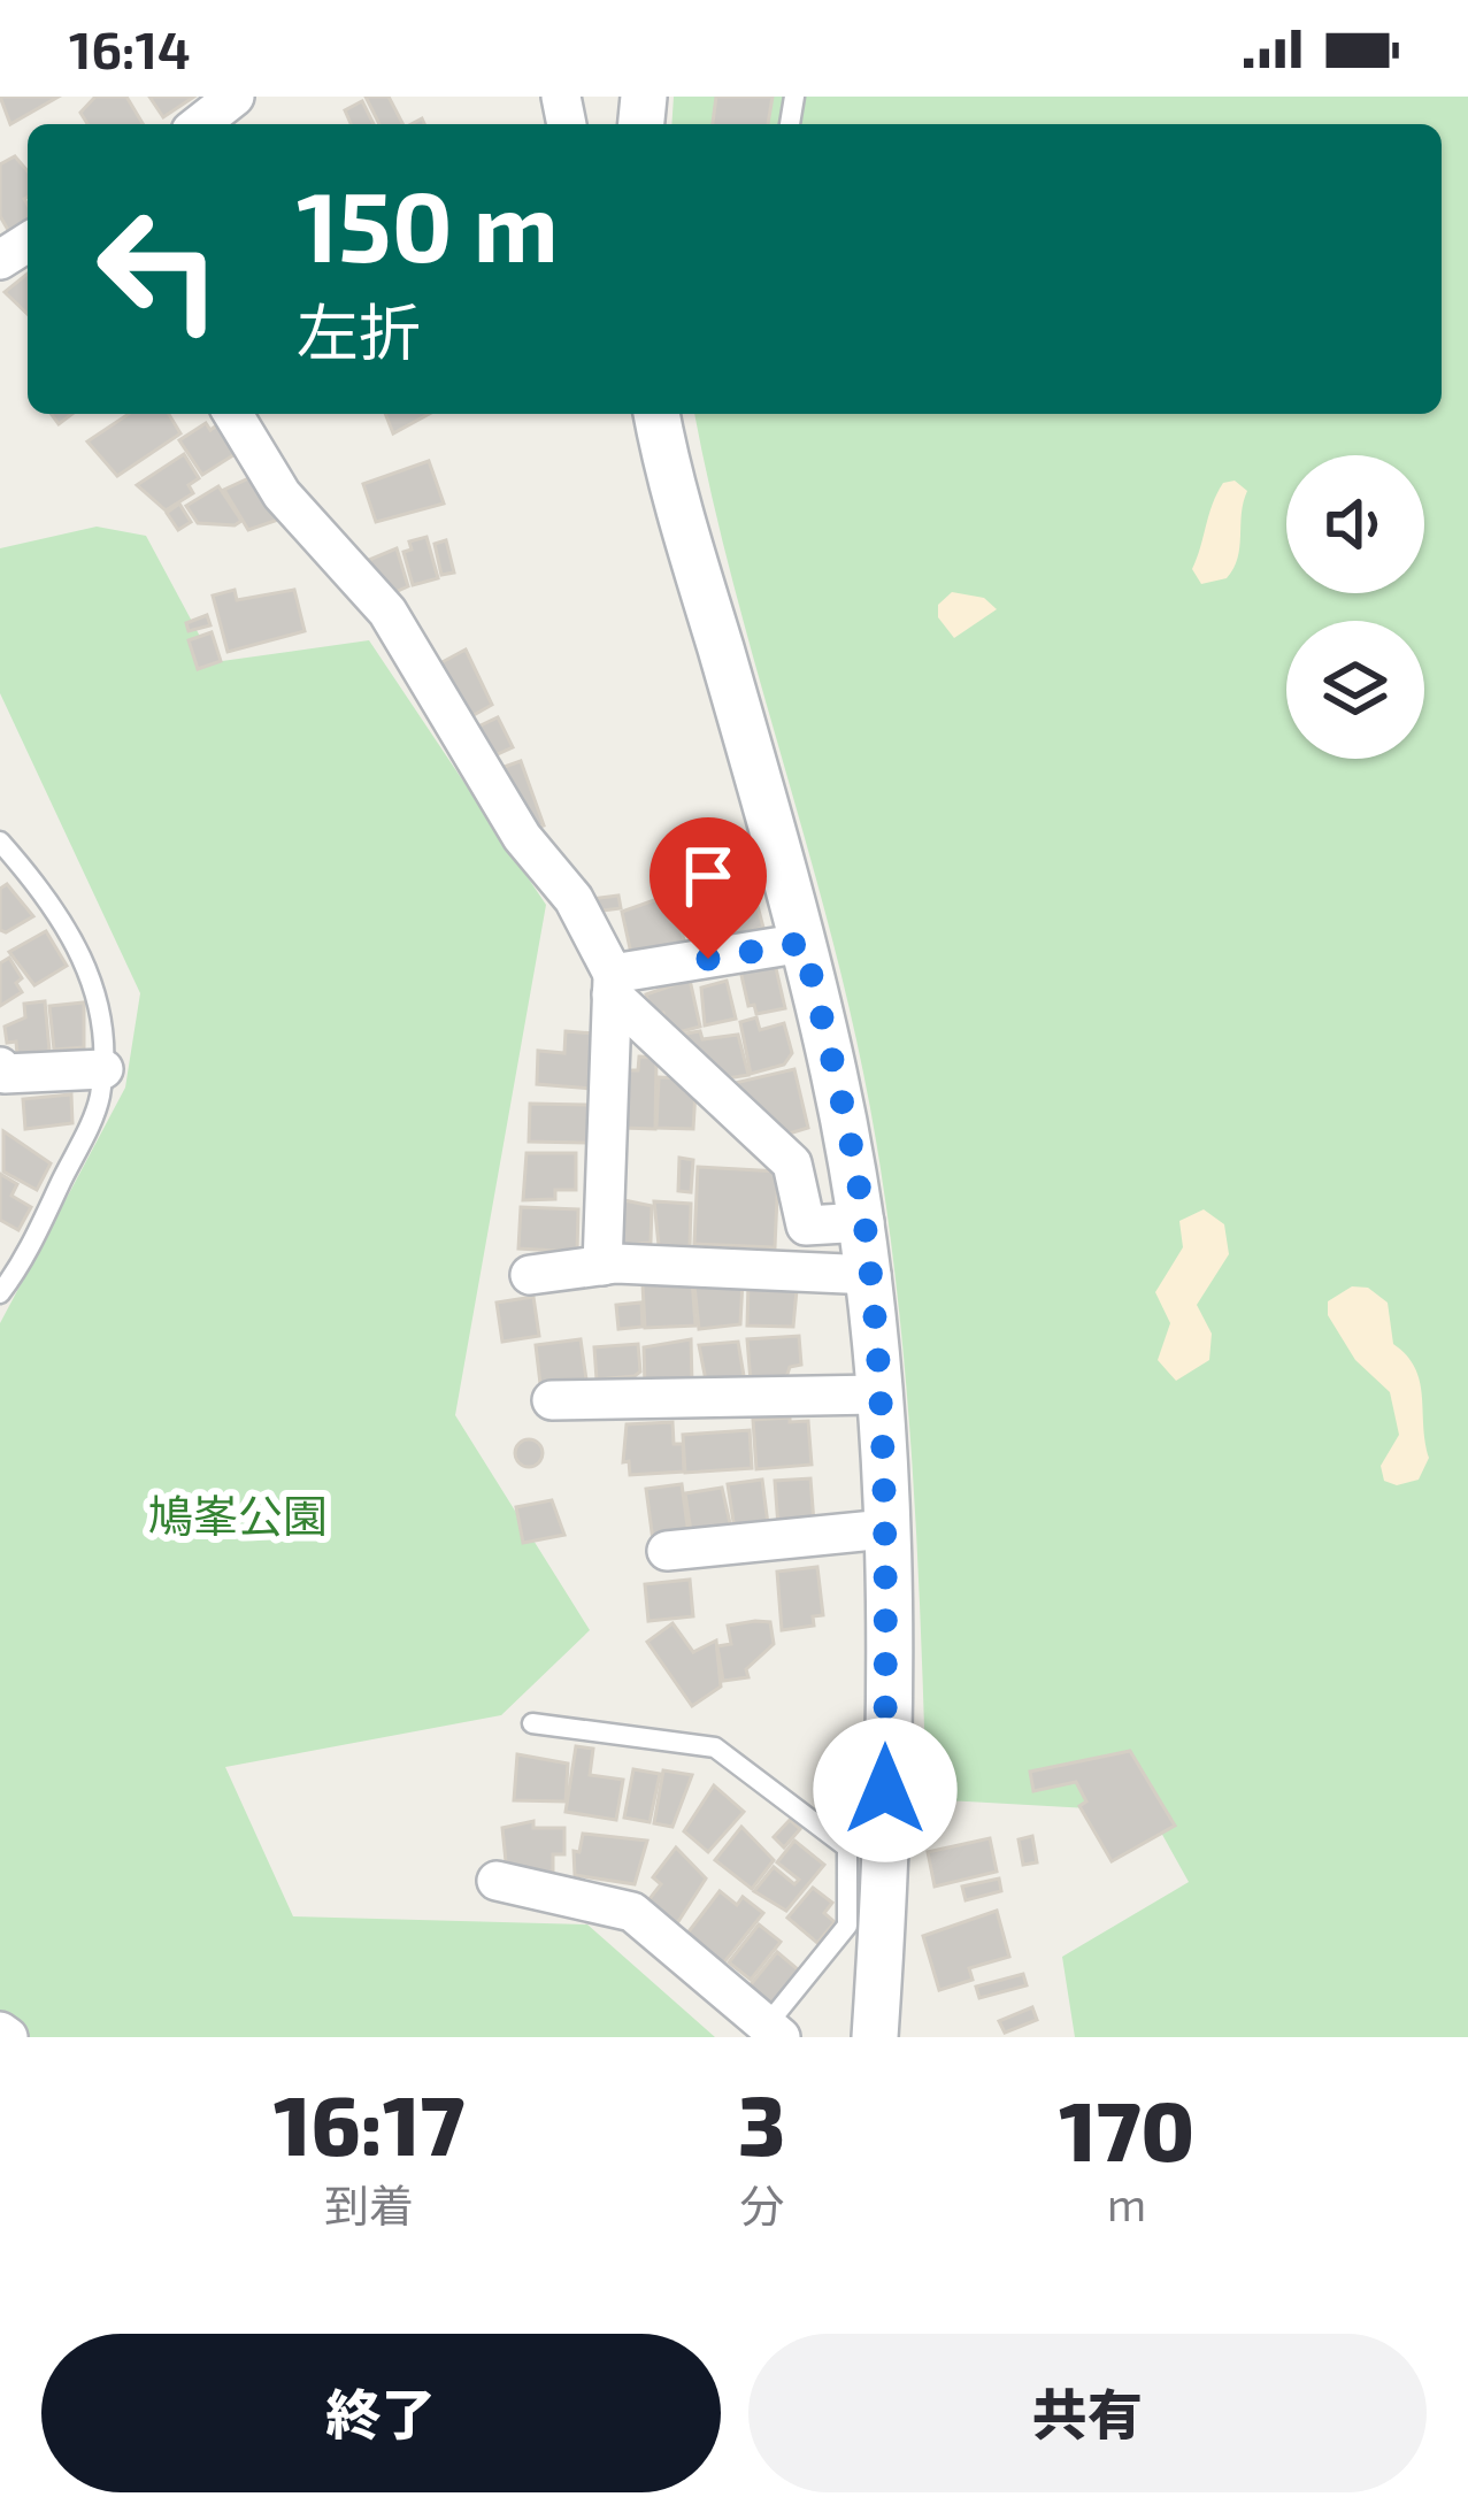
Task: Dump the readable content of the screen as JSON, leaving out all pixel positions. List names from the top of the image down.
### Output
{
  "parks": ["鳩峯公園"],
  "page": {
    "status": "16:14",
    "turn": ["150 m", "左折"],
    "eta": [
      "16:17",
      "到着",
      "3",
      "分",
      "170",
      "m"
    ],
    "buttons": ["終了", "共有"]
  }
}
